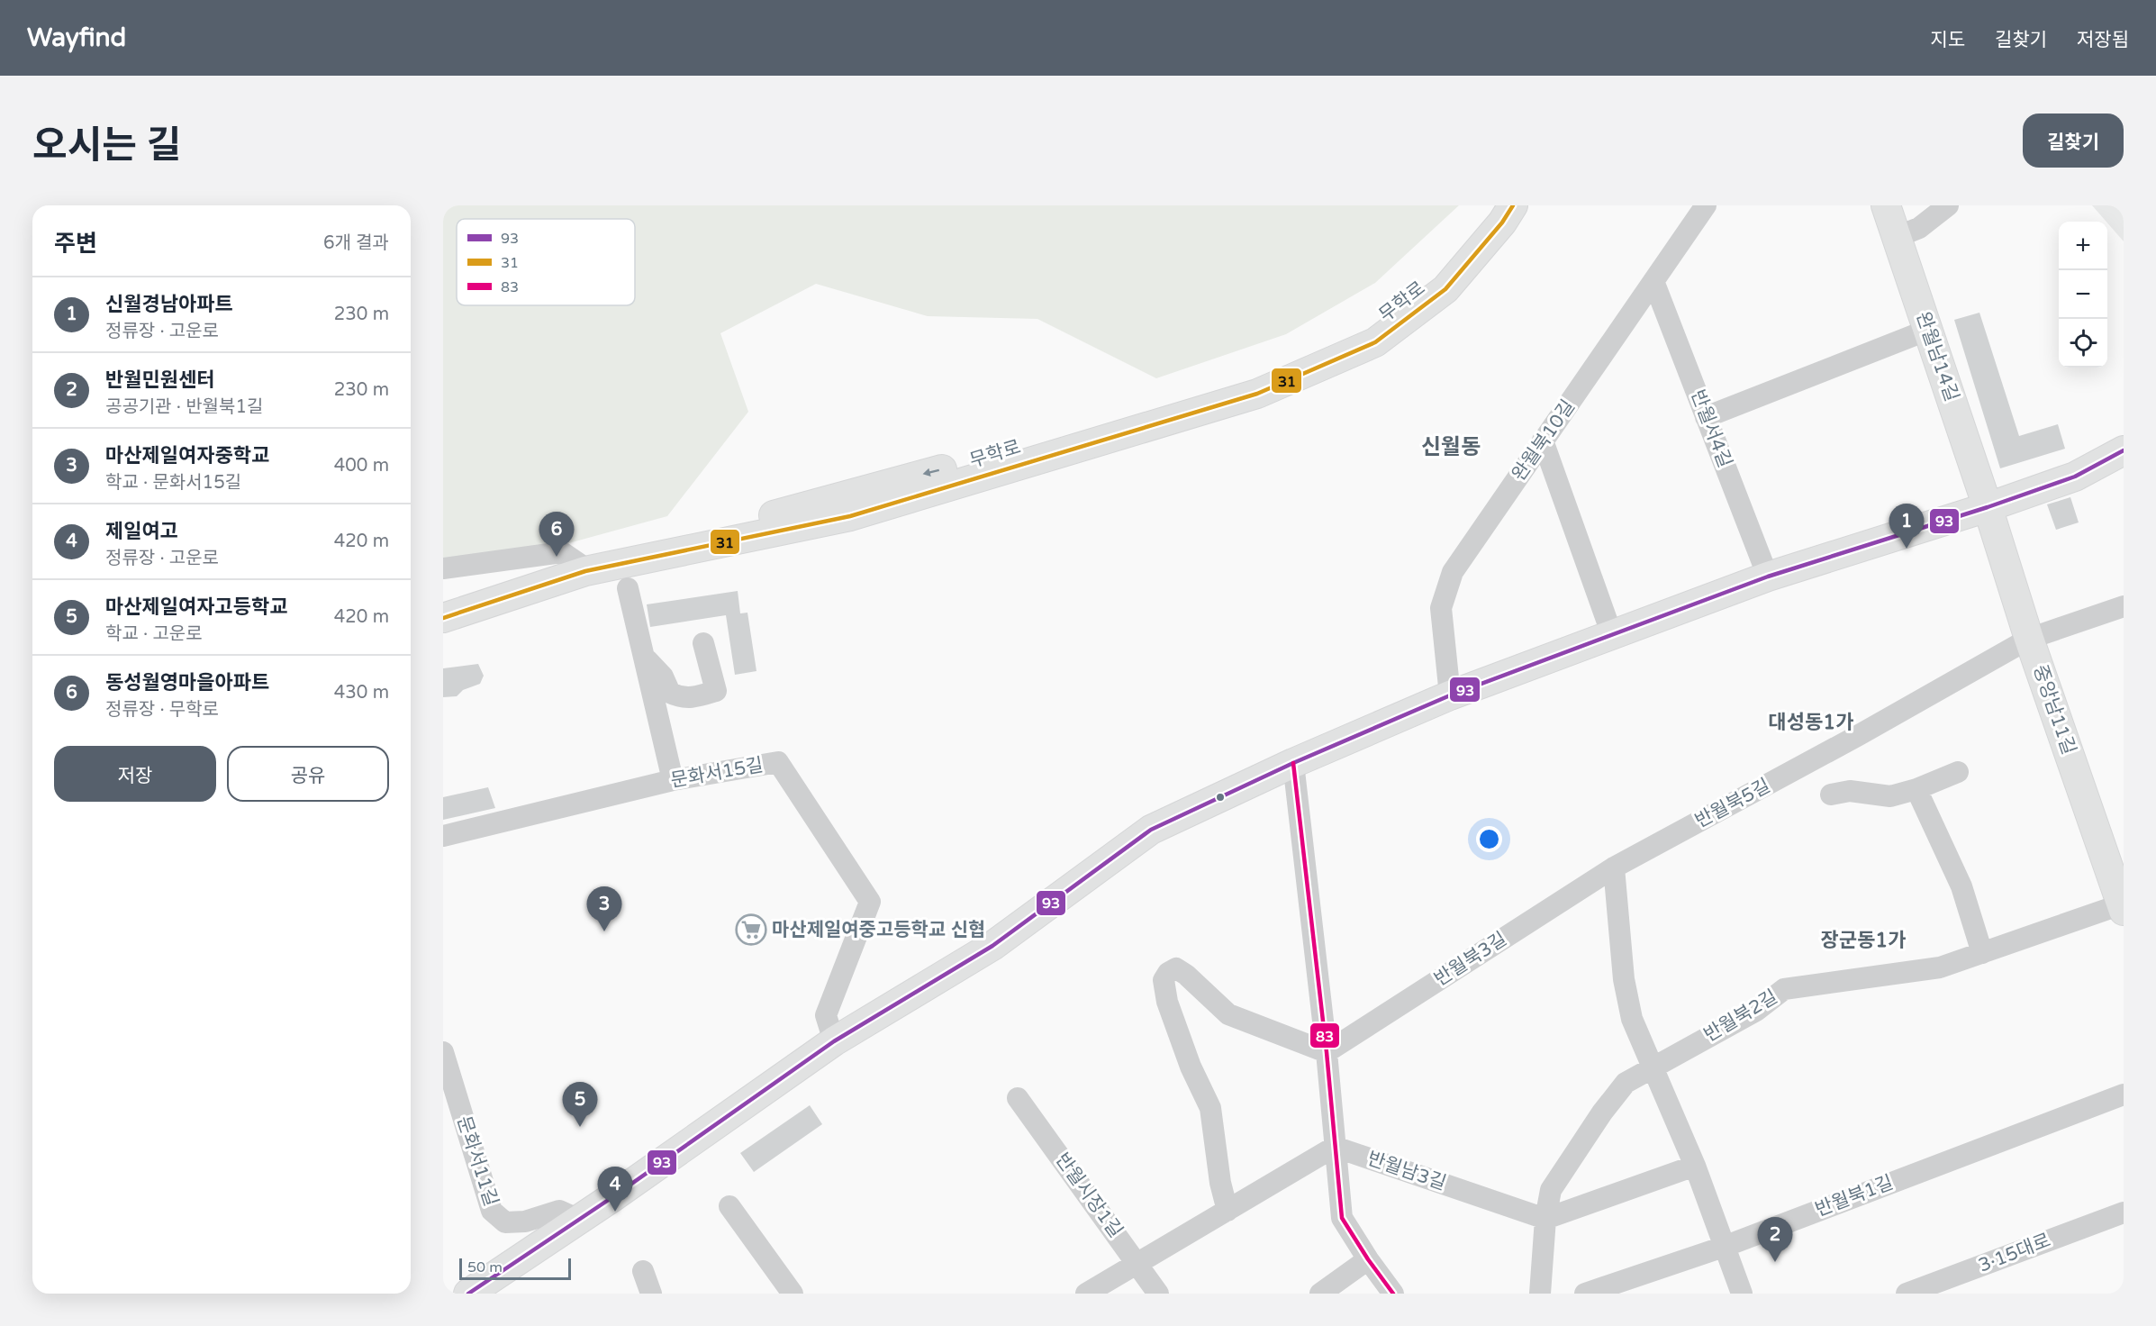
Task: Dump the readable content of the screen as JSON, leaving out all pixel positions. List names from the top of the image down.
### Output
{
  "streets": {
    "main road": ["무학로", "완월남14길", "중앙남11길"],
    "street": [
      "반월서4길",
      "완월북10길",
      "문화서15길",
      "반월북5길",
      "반월북3길",
      "반월북2길",
      "문화서11길",
      "반월남3길",
      "반월시장1길",
      "반월북1길",
      "3·15대로"
    ]
  },
  "crossings": [
    ["완월남14길", "중앙남11길"],
    ["반월서4길", "완월북10길"],
    ["중앙남11길", "반월북5길"],
    ["중앙남11길", "반월북2길"],
    ["반월북5길", "반월북3길"],
    ["반월북2길", "반월남3길"]
  ],
  "districts": ["신월동", "대성동1가", "장군동1가"],
  "places": {
    "supermarket": ["마산제일여중고등학교 신협"]
  },
  "lines": ["transit line 31", "transit line 93", "transit line 83"],
  "legend": ["93", "31", "83"],
  "scale_bar": "50 m",
  "page": {
    "header": "Wayfind",
    "nav": ["지도", "길찾기", "저장됨"],
    "title": "오시는 길",
    "buttons": [
      "길찾기",
      ["저장", "공유"]
    ],
    "heading": ["주변", "6개 결과"],
    "map_buttons": ["+", "−"],
    "list": [
      {
        "mark": "1",
        "name": "신월경남아파트",
        "note": "정류장 · 고운로",
        "value": "230 m"
      },
      {
        "mark": "2",
        "name": "반월민원센터",
        "note": "공공기관 · 반월북1길",
        "value": "230 m"
      },
      {
        "mark": "3",
        "name": "마산제일여자중학교",
        "note": "학교 · 문화서15길",
        "value": "400 m"
      },
      {
        "mark": "4",
        "name": "제일여고",
        "note": "정류장 · 고운로",
        "value": "420 m"
      },
      {
        "mark": "5",
        "name": "마산제일여자고등학교",
        "note": "학교 · 고운로",
        "value": "420 m"
      },
      {
        "mark": "6",
        "name": "동성월영마을아파트",
        "note": "정류장 · 무학로",
        "value": "430 m"
      }
    ],
    "pins": [
      "1",
      "6",
      "3",
      "5",
      "4",
      "2"
    ],
    "scale": "50 m"
  }
}
